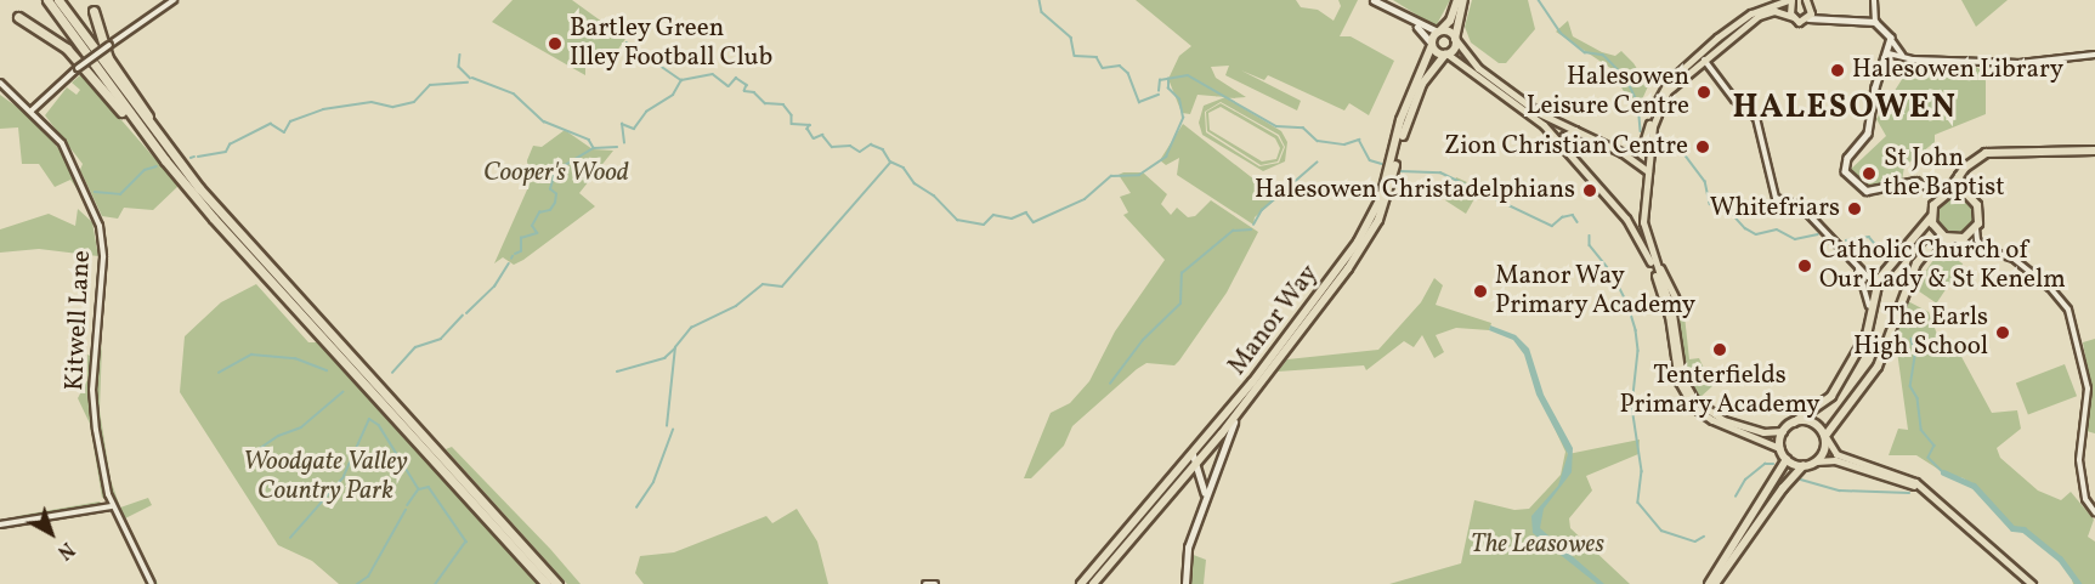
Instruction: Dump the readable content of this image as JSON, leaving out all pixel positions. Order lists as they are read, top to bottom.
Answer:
{
  "streets": {
    "highway": ["Manor Way"],
    "street": ["Kitwell Lane"]
  },
  "districts": ["HALESOWEN"],
  "parks": ["Cooper's Wood", "Woodgate Valley Country Park", "The Leasowes"],
  "places": [
    "Bartley Green Illey Football Club",
    "Halesowen Library",
    "Halesowen Leisure Centre",
    "Zion Christian Centre",
    "St John the Baptist",
    "Halesowen Christadelphians",
    "Whitefriars",
    "Catholic Church of Our Lady & St Kenelm",
    "Manor Way Primary Academy",
    "The Earls High School",
    "Tenterfields Primary Academy"
  ],
  "north": "bottom right"
}
